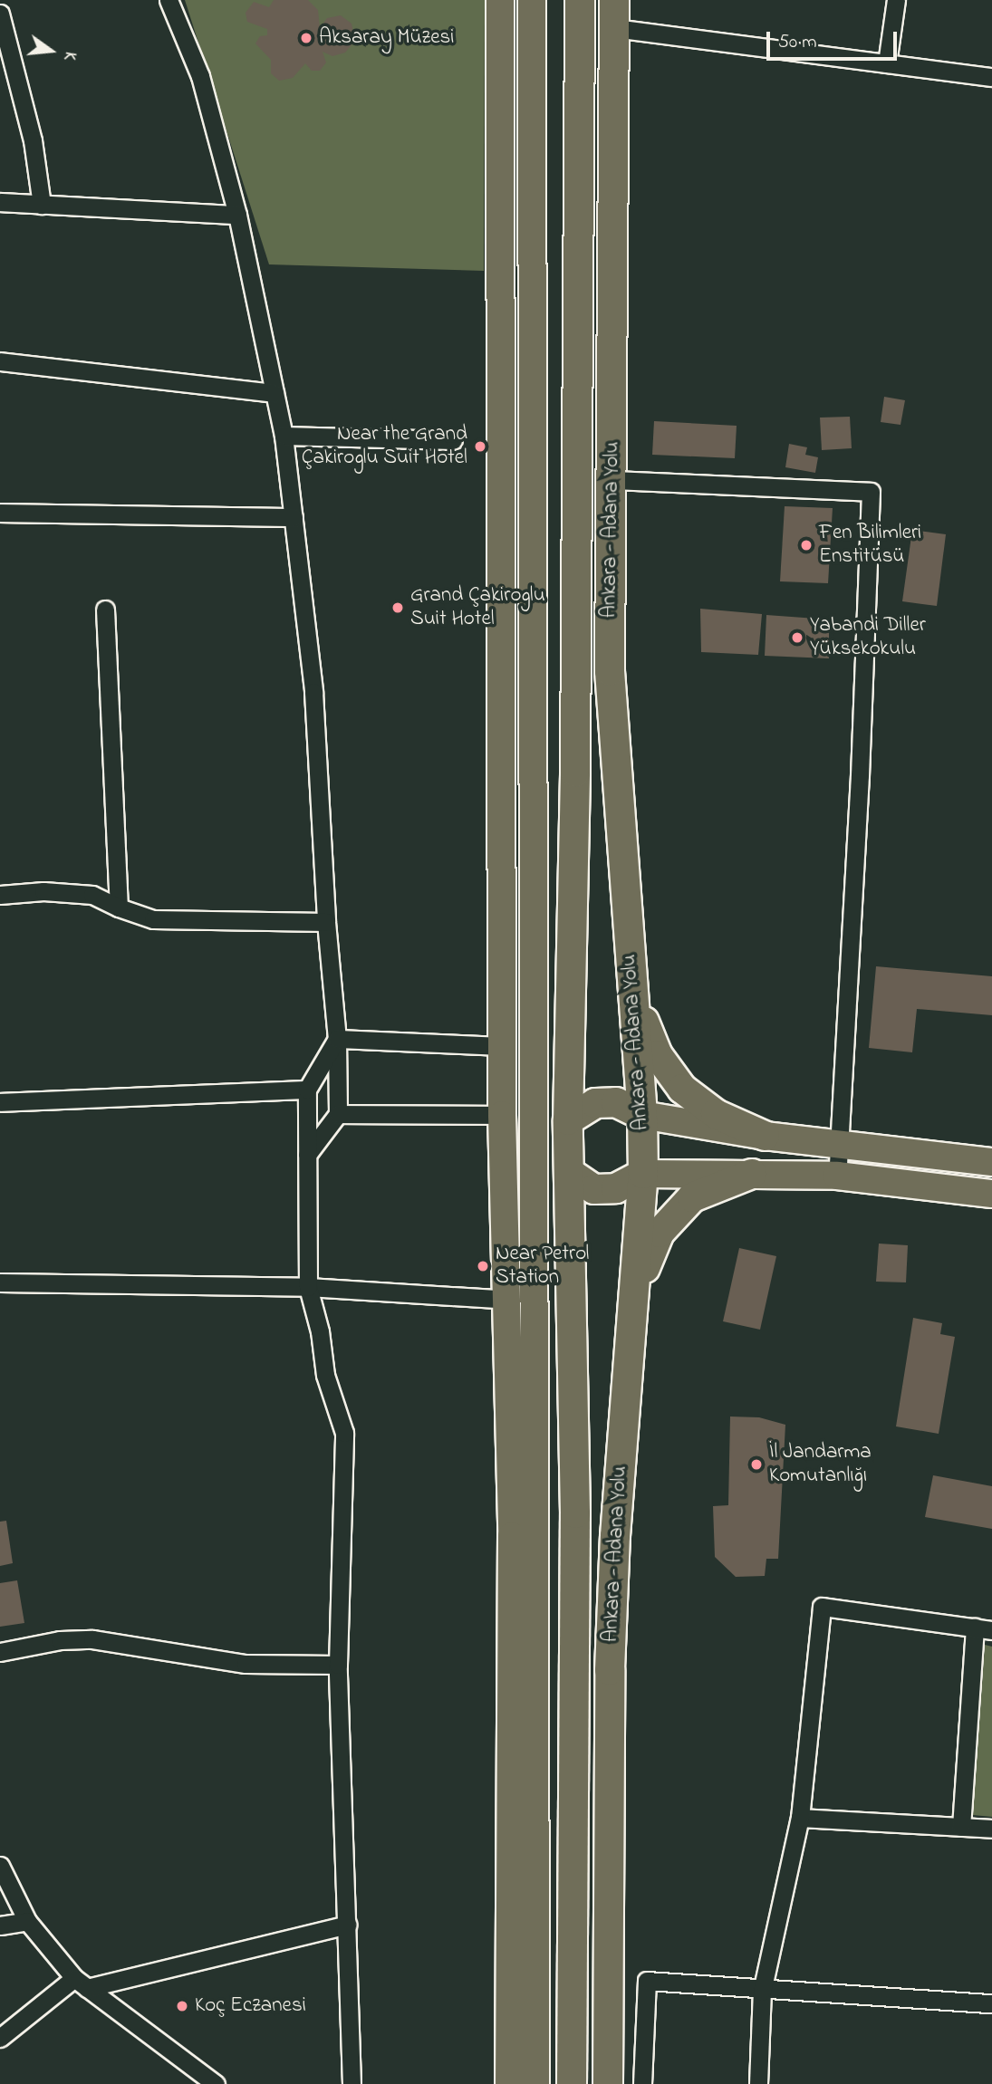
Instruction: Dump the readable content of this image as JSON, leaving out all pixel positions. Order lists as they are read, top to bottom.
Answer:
{
  "streets": {
    "highway": ["Ankara - Adana Yolu"]
  },
  "places": [
    "Aksaray Müzesi",
    "Near the Grand Çakiroglu Suit Hotel",
    "Fen Bilimleri Enstitüsü",
    "Grand Çakiroglu Suit Hotel",
    "Yabandi Diller Yüksekokulu",
    "Near Petrol Station",
    "İl Jandarma Komutanlığı",
    "Koç Eczanesi"
  ],
  "scale_bar": "50 m",
  "north": "right"
}
